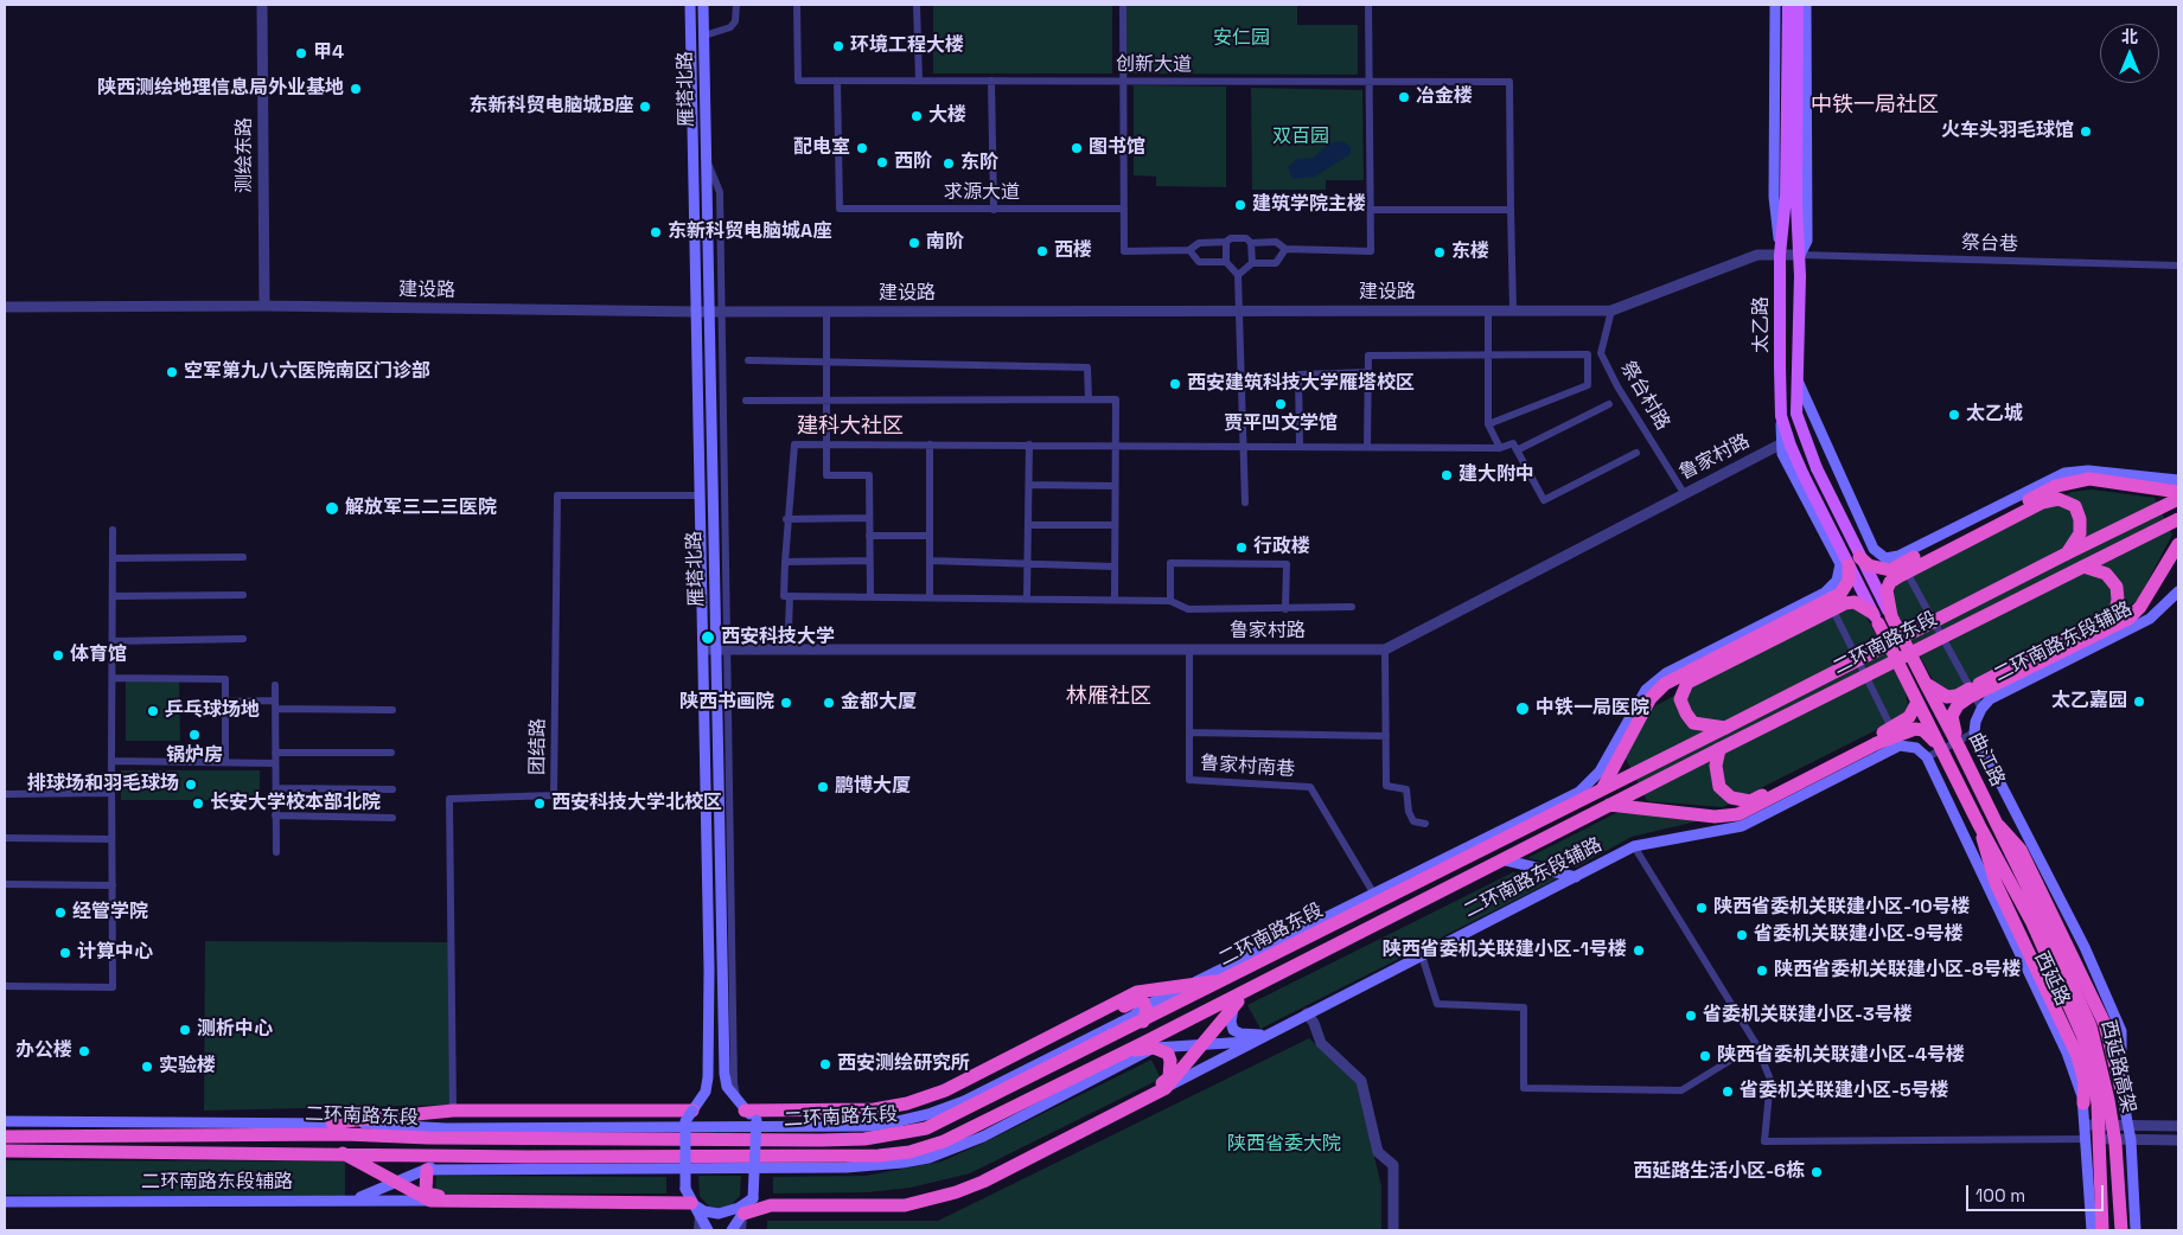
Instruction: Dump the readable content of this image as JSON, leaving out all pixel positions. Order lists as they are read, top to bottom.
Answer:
{
  "streets": {
    "highway": ["二环南路东段", "曲江路", "西延路高架"],
    "main road": [
      "雁塔北路",
      "太乙路",
      "二环南路东段辅路",
      "西延路"
    ],
    "street": [
      "创新大道",
      "测绘东路",
      "求源大道",
      "祭台巷",
      "建设路",
      "祭台村路",
      "鲁家村路",
      "团结路",
      "鲁家村南巷"
    ]
  },
  "crossings": [
    ["创新大道", "求源大道"],
    ["雁塔北路", "建设路"],
    ["雁塔北路", "鲁家村路"],
    ["雁塔北路", "团结路"],
    ["测绘东路", "建设路"],
    ["祭台巷", "建设路"],
    ["祭台巷", "太乙路"],
    ["建设路", "太乙路"],
    ["建设路", "祭台村路"],
    ["太乙路", "曲江路"],
    ["祭台村路", "鲁家村路"],
    ["鲁家村路", "鲁家村南巷"],
    ["曲江路", "西延路高架"]
  ],
  "districts": ["中铁一局社区", "建科大社区", "林雁社区"],
  "parks": ["安仁园", "双百园", "陕西省委大院"],
  "places": [
    "环境工程大楼",
    "甲4",
    "陕西测绘地理信息局外业基地",
    "冶金楼",
    "东新科贸电脑城B座",
    "大楼",
    "火车头羽毛球馆",
    "配电室",
    "图书馆",
    "西阶",
    "东阶",
    "建筑学院主楼",
    "东新科贸电脑城A座",
    "南阶",
    "西楼",
    "东楼",
    "空军第九八六医院南区门诊部",
    "西安建筑科技大学雁塔校区",
    "贾平凹文学馆",
    "太乙城",
    "建大附中",
    "解放军三二三医院",
    "行政楼",
    "西安科技大学",
    "体育馆",
    "太乙嘉园",
    "陕西书画院",
    "金都大厦",
    "中铁一局医院",
    "乒乓球场地",
    "锅炉房",
    "排球场和羽毛球场",
    "鹏博大厦",
    "长安大学校本部北院",
    "西安科技大学北校区",
    "陕西省委机关联建小区-10号楼",
    "经管学院",
    "省委机关联建小区-9号楼",
    "陕西省委机关联建小区-1号楼",
    "计算中心",
    "陕西省委机关联建小区-8号楼",
    "省委机关联建小区-3号楼",
    "测析中心",
    "办公楼",
    "陕西省委机关联建小区-4号楼",
    "西安测绘研究所",
    "实验楼",
    "省委机关联建小区-5号楼",
    "西延路生活小区-6栋"
  ],
  "scale_bar": "100 m",
  "north": "top"
}
